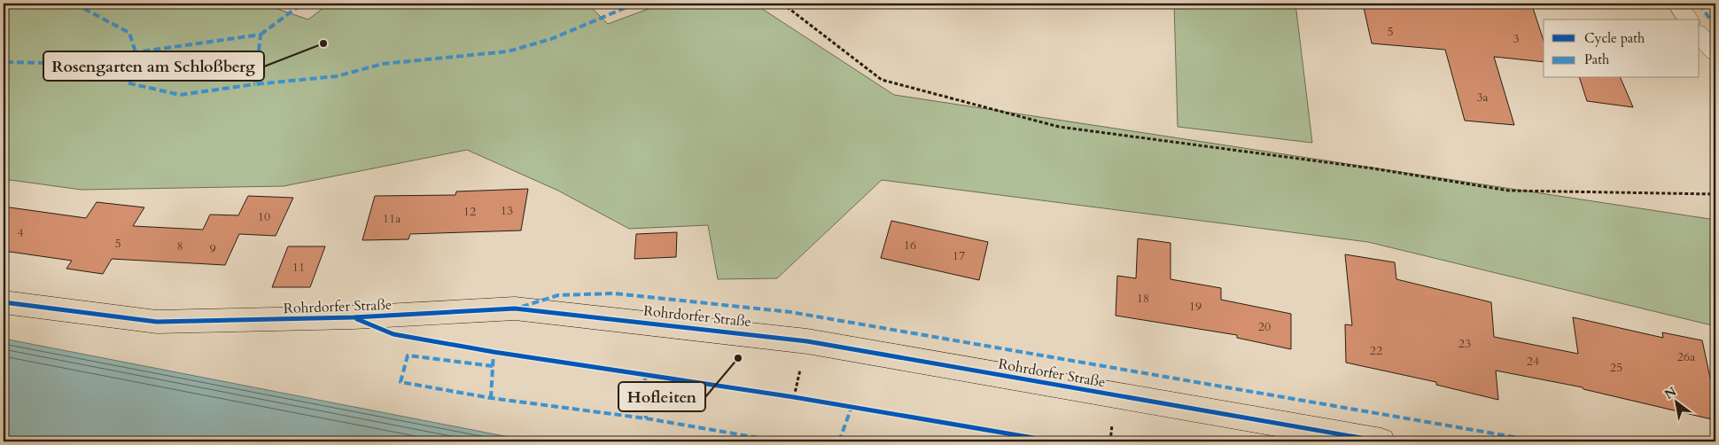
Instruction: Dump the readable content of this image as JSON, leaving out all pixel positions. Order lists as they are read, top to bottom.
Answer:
{
  "streets": {
    "main road": ["Rohrdorfer Straße"]
  },
  "places": ["Rosengarten am Schloßberg", "Hofleiten"],
  "house_numbers": [
    "5",
    "3",
    "3a",
    "13",
    "12",
    "10",
    "11a",
    "4",
    "5",
    "16",
    "8",
    "9",
    "17",
    "11",
    "18",
    "19",
    "20",
    "23",
    "22",
    "26a",
    "24",
    "25"
  ],
  "legend": ["Cycle path", "Path"],
  "north": "top left"
}
